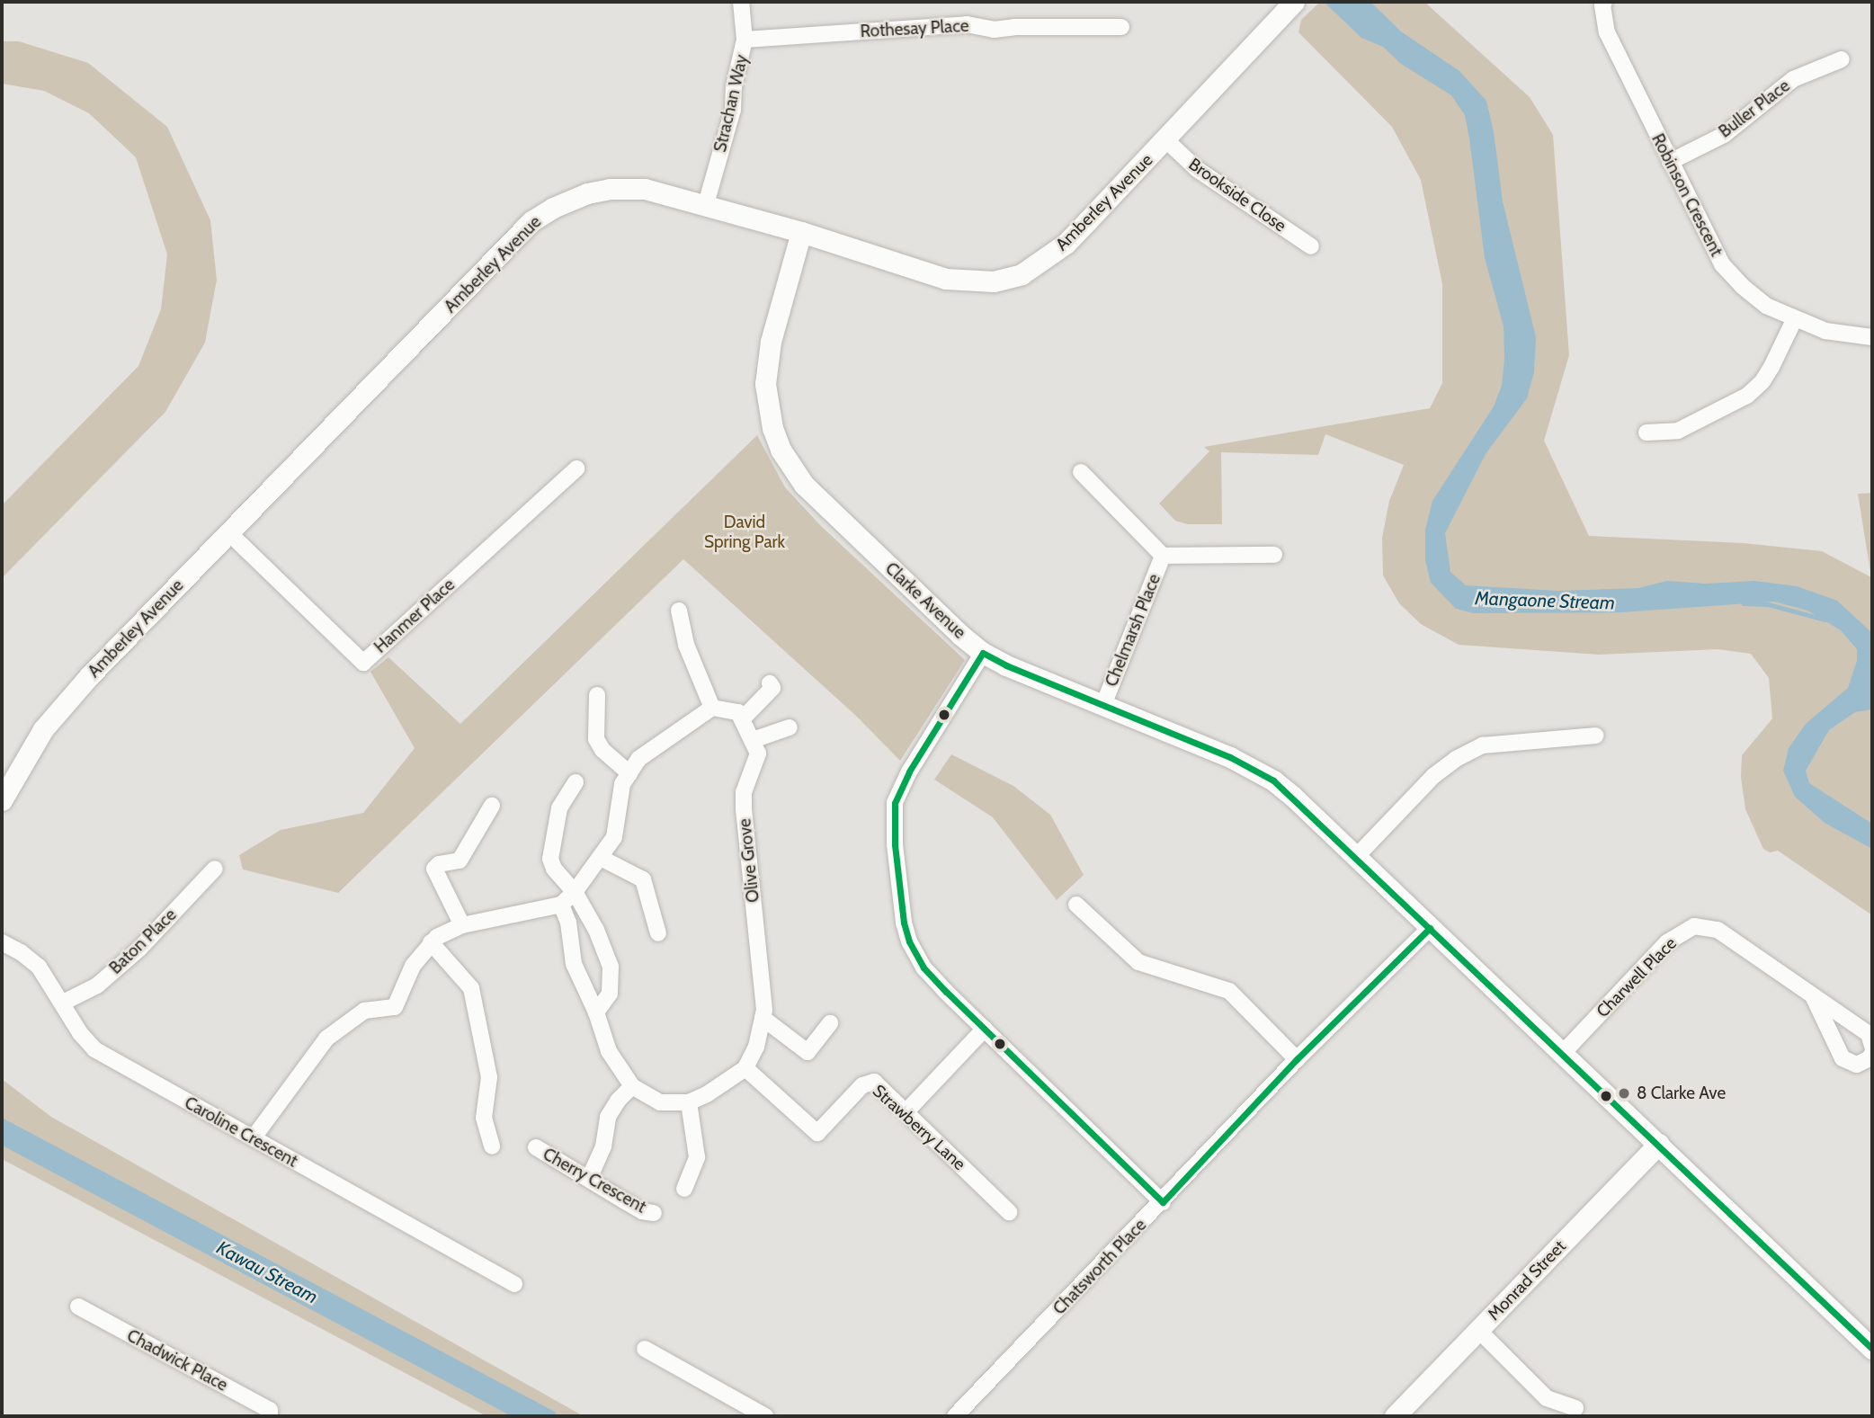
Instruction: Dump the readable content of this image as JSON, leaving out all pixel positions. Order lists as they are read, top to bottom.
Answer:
{
  "streets": {
    "street": [
      "Rothesay Place",
      "Strachan Way",
      "Buller Place",
      "Brookside Close",
      "Robinson Crescent",
      "Amberley Avenue",
      "Clarke Avenue",
      "Hanmer Place",
      "Chelmarsh Place",
      "Olive Grove",
      "Baton Place",
      "Charwell Place",
      "Strawberry Lane",
      "Caroline Crescent",
      "Cherry Crescent",
      "Chatsworth Place",
      "Monrad Street",
      "Chadwick Place"
    ]
  },
  "crossings": [
    ["Rothesay Place", "Strachan Way"],
    ["Strachan Way", "Amberley Avenue"],
    ["Buller Place", "Robinson Crescent"],
    ["Brookside Close", "Amberley Avenue"],
    ["Amberley Avenue", "Clarke Avenue"],
    ["Amberley Avenue", "Hanmer Place"],
    ["Clarke Avenue", "Chelmarsh Place"],
    ["Clarke Avenue", "Charwell Place"],
    ["Clarke Avenue", "Chatsworth Place"],
    ["Clarke Avenue", "Monrad Street"],
    ["Olive Grove", "Strawberry Lane"],
    ["Baton Place", "Caroline Crescent"]
  ],
  "water": ["Mangaone Stream", "Kawau Stream"],
  "parks": ["David Spring Park"],
  "places": ["8 Clarke Ave"]
}
